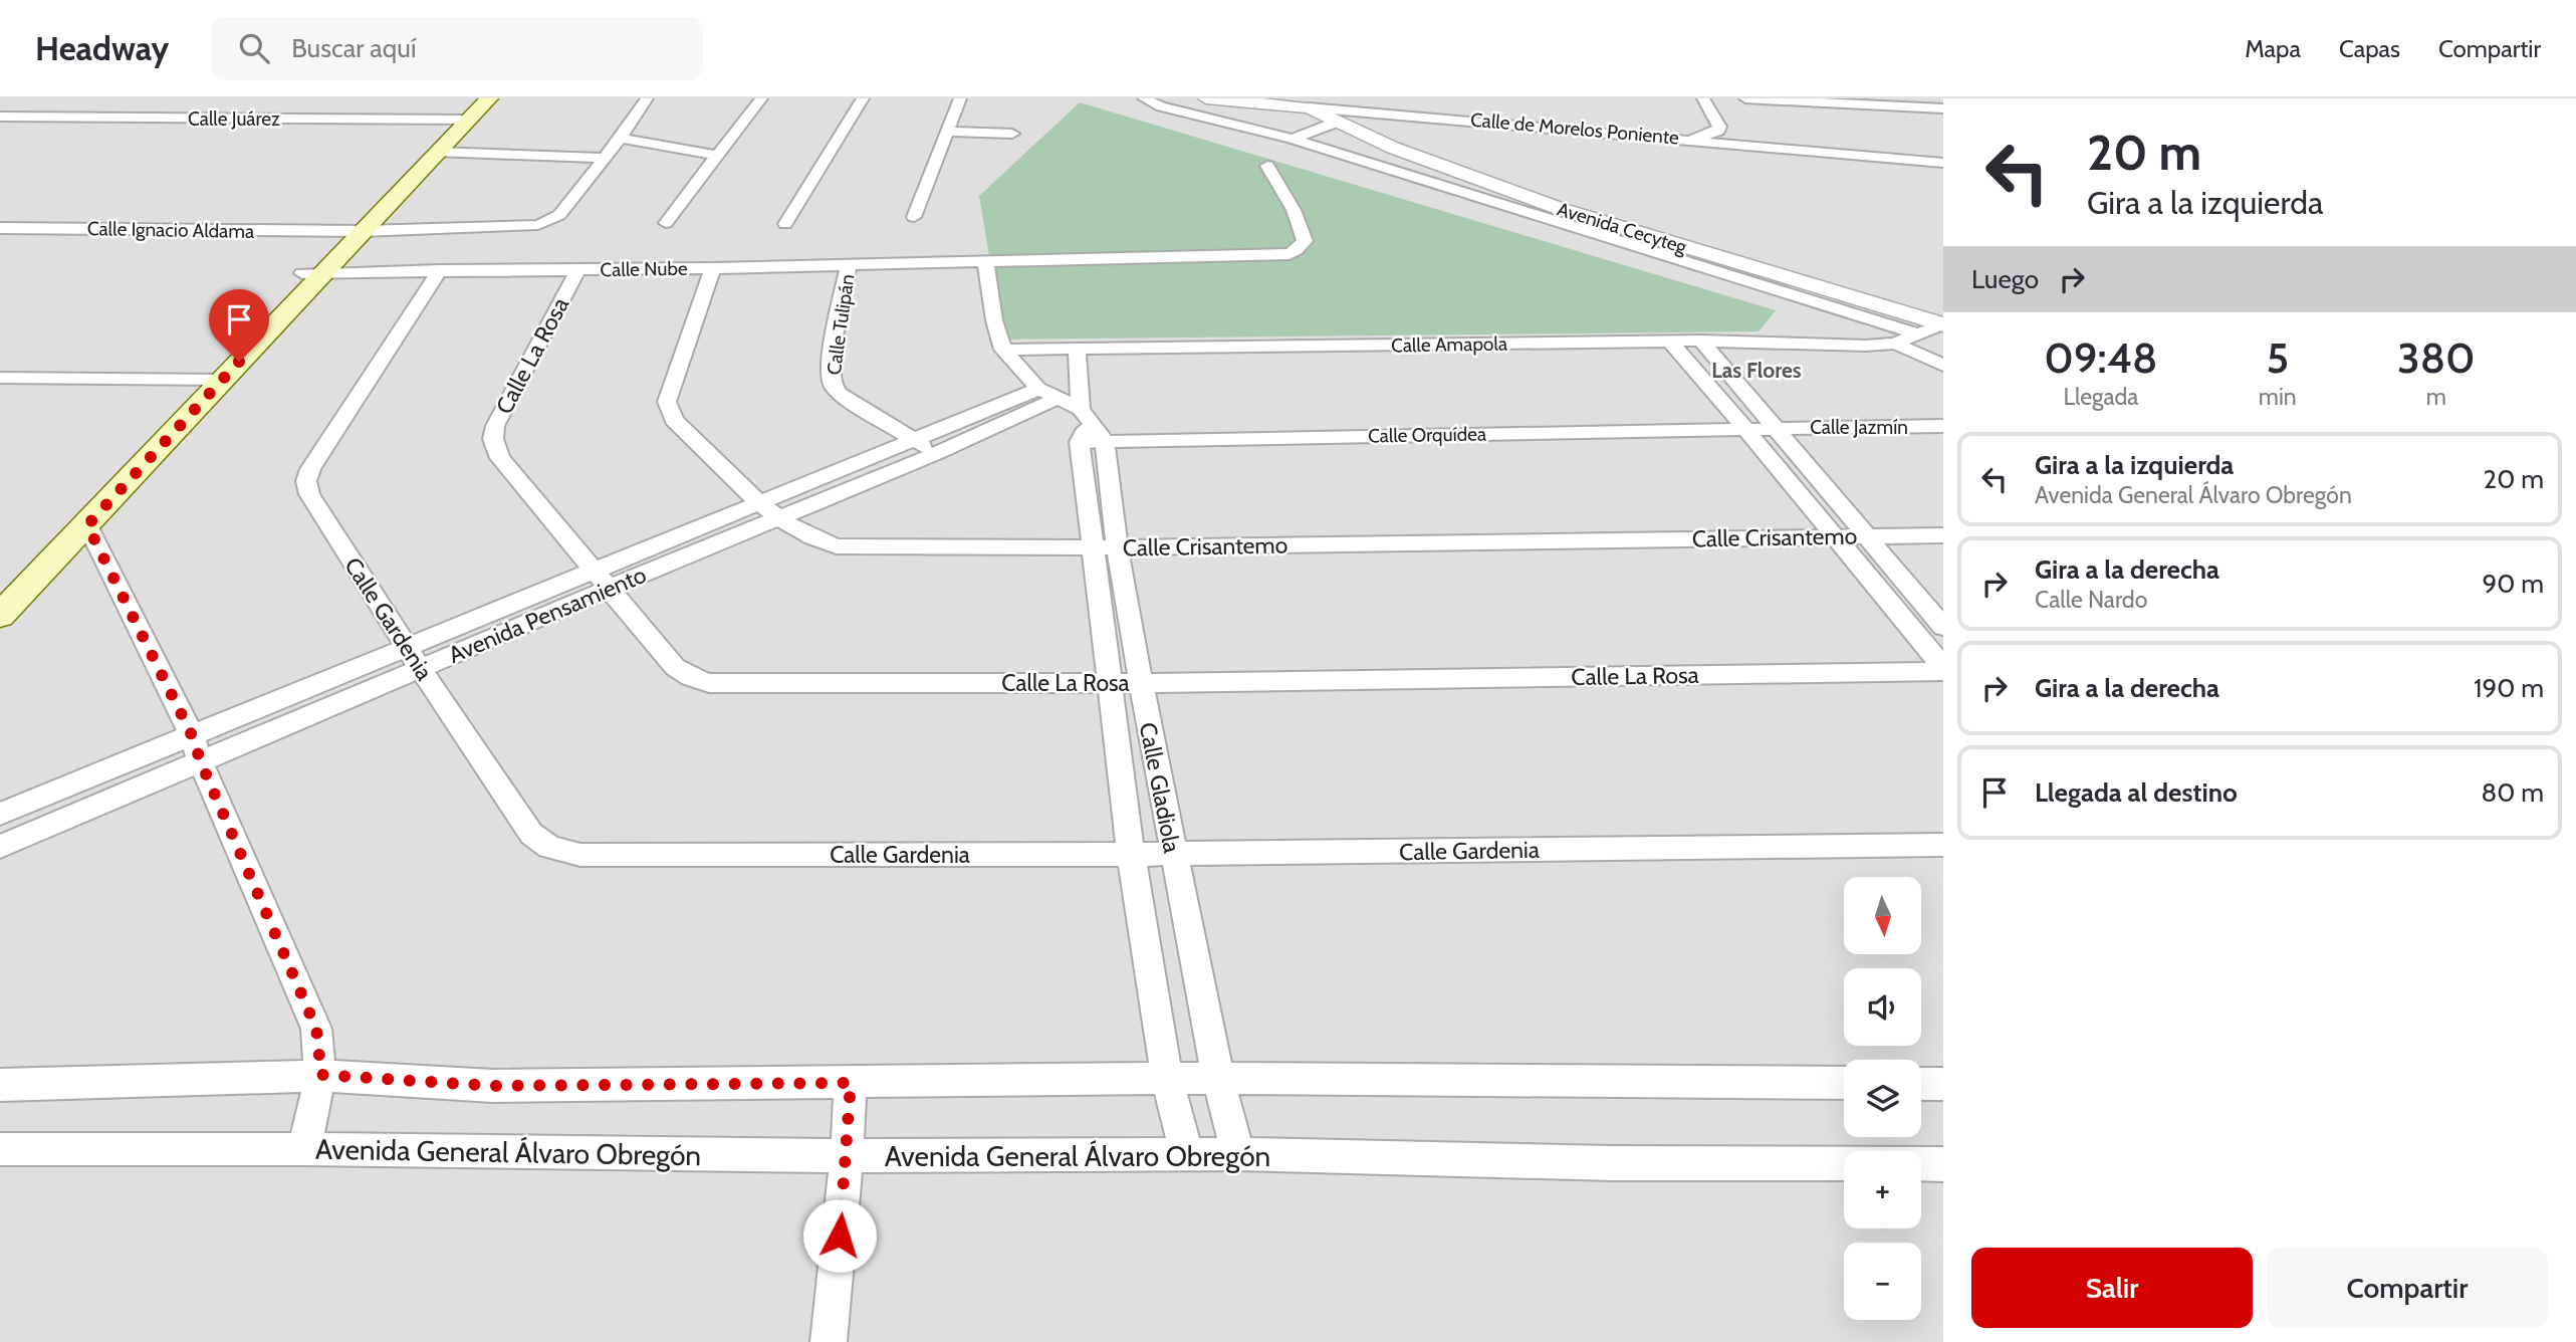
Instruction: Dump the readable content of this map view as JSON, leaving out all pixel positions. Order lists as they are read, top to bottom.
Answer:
{
  "streets": {
    "street": [
      "Calle Juárez",
      "Calle de Morelos Poniente",
      "Avenida Cecyteg",
      "Calle Ignacio Aldama",
      "Calle Nube",
      "Calle Tulipán",
      "Calle Amapola",
      "Calle La Rosa",
      "Calle Jazmín",
      "Calle Orquídea",
      "Calle Crisantemo",
      "Avenida Pensamiento",
      "Calle Gardenia",
      "Calle Gladiola",
      "Avenida General Álvaro Obregón"
    ]
  },
  "crossings": [
    ["Calle de Morelos Poniente", "Avenida Cecyteg"],
    ["Avenida Cecyteg", "Calle Amapola"],
    ["Calle Nube", "Calle Tulipán"],
    ["Calle Nube", "Calle La Rosa"],
    ["Calle Nube", "Calle Crisantemo"],
    ["Calle Nube", "Calle Gardenia"],
    ["Calle Tulipán", "Avenida Pensamiento"],
    ["Calle Amapola", "Calle Gladiola"],
    ["Calle La Rosa", "Avenida Pensamiento"],
    ["Calle La Rosa", "Calle Gladiola"],
    ["Calle Jazmín", "Calle Orquídea"],
    ["Calle Orquídea", "Calle Gladiola"],
    ["Calle Crisantemo", "Avenida Pensamiento"],
    ["Calle Crisantemo", "Calle Gladiola"],
    ["Avenida Pensamiento", "Calle Gardenia"],
    ["Calle Gardenia", "Calle Gladiola"],
    ["Calle Gladiola", "Avenida General Álvaro Obregón"]
  ],
  "districts": ["Las Flores"],
  "north": "bottom",
  "page": {
    "header": "Headway",
    "search": "Buscar aquí",
    "nav": ["Mapa", "Capas", "Compartir"],
    "turn": ["20 m", "Gira a la izquierda"],
    "then": "Luego",
    "eta": [
      "09:48",
      "Llegada",
      "5",
      "min",
      "380",
      "m"
    ],
    "list": [
      {
        "name": "Gira a la izquierda",
        "note": "Avenida General Álvaro Obregón",
        "value": "20 m"
      },
      {
        "name": "Gira a la derecha",
        "note": "Calle Nardo",
        "value": "90 m"
      },
      {
        "name": "Gira a la derecha",
        "value": "190 m"
      },
      {
        "name": "Llegada al destino",
        "value": "80 m"
      }
    ],
    "map_buttons": ["+", "−"],
    "buttons": ["Salir", "Compartir"]
  }
}
